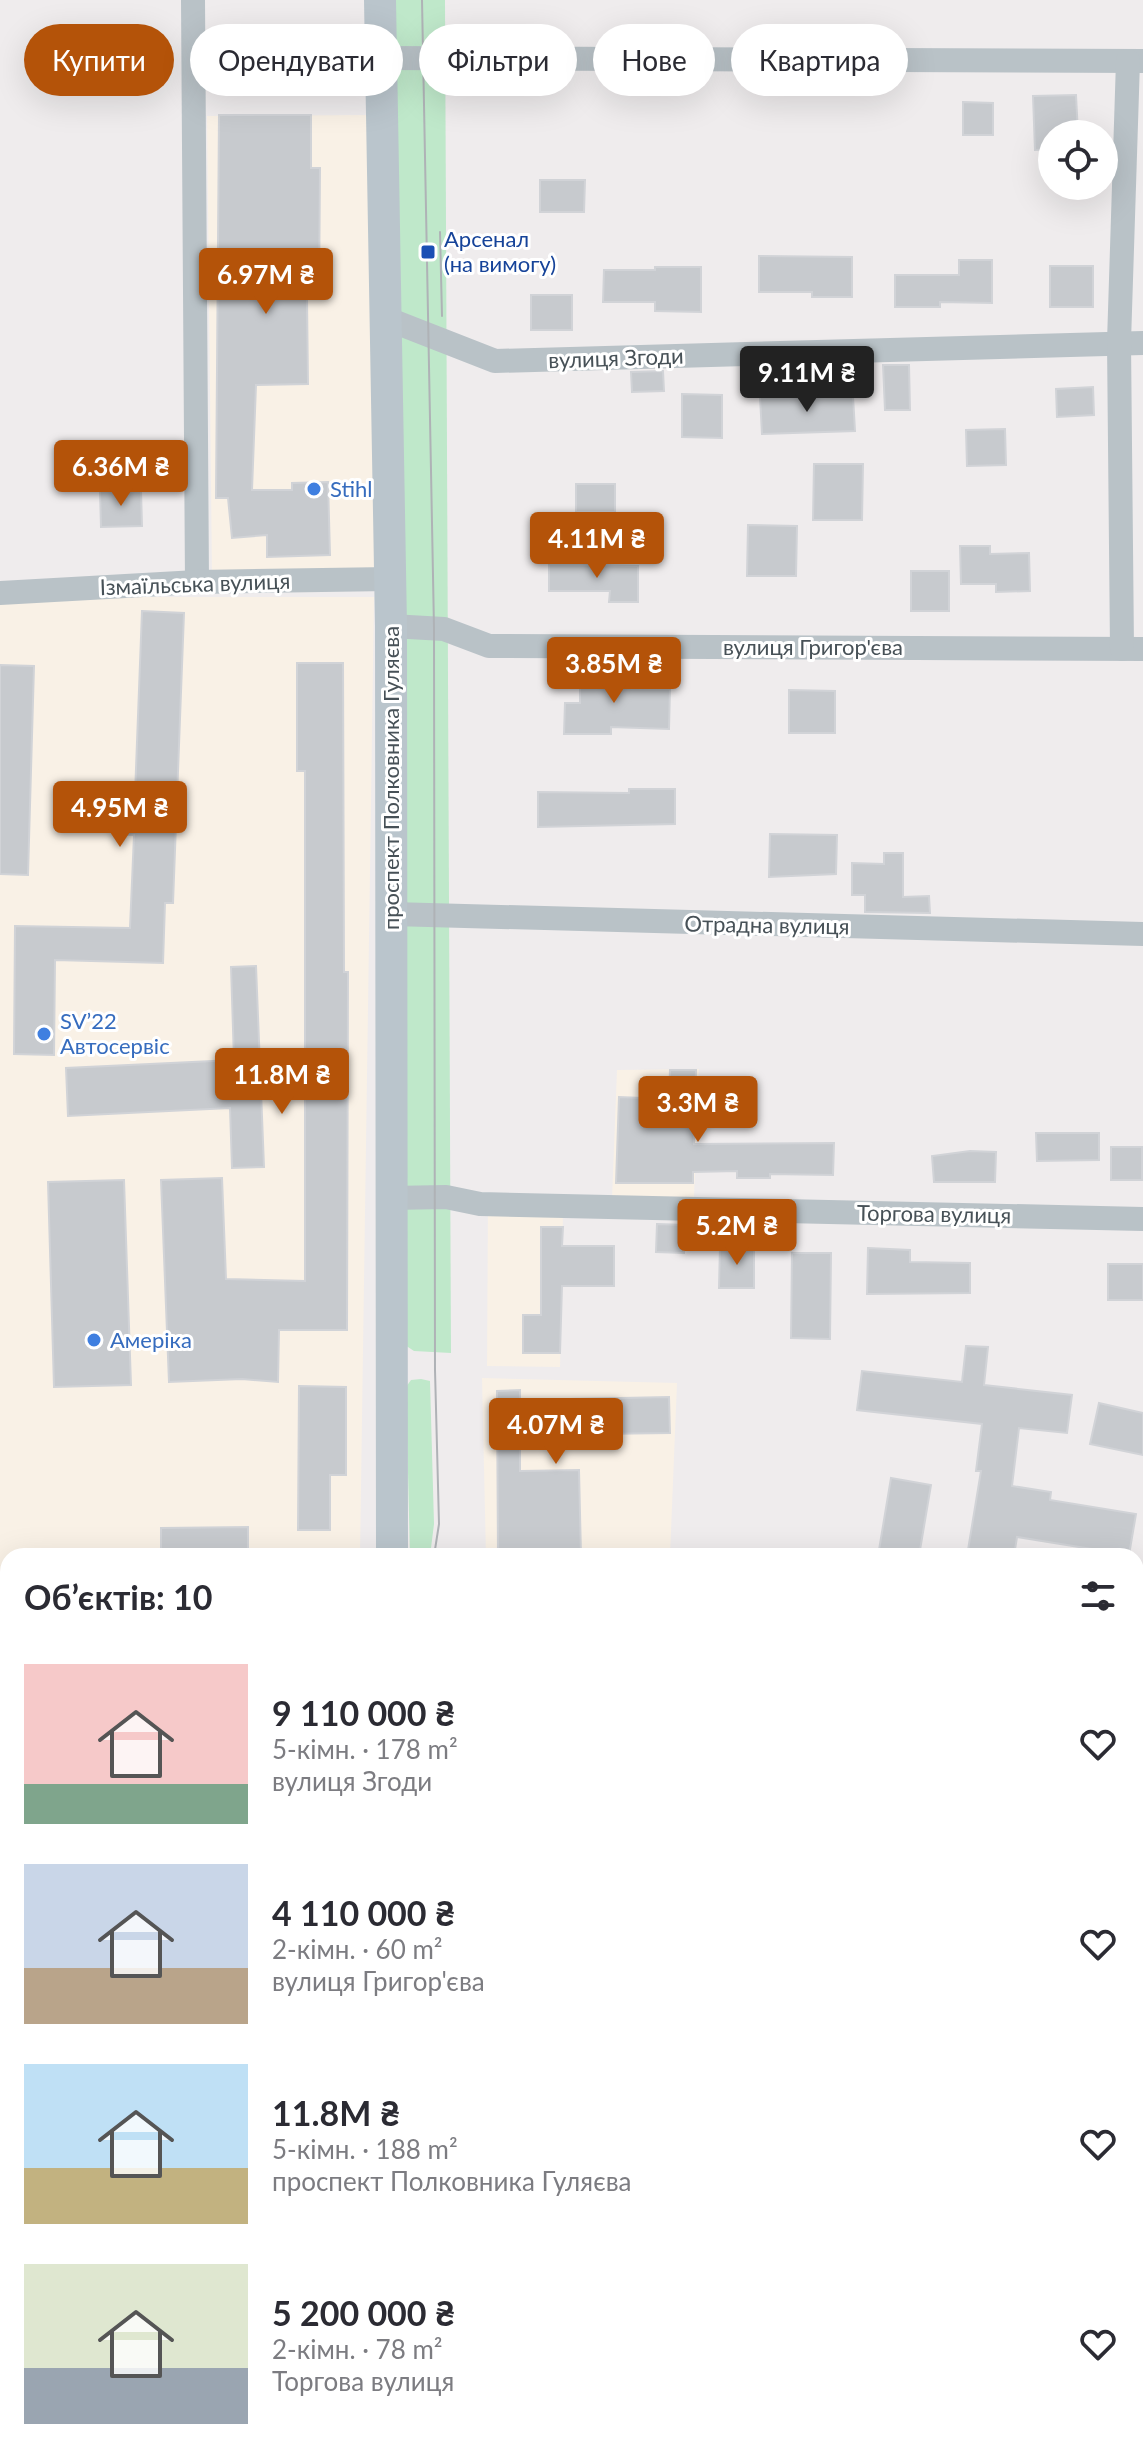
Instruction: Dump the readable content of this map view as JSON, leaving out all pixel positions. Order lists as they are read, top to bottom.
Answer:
{
  "streets": {
    "main road": ["проспект Полковника Гуляєва"],
    "street": [
      "вулиця Згоди",
      "Ізмаїльська вулиця",
      "вулиця Григор'єва",
      "Отрадна вулиця",
      "Торгова вулиця"
    ]
  },
  "crossings": [
    ["вулиця Згоди", "проспект Полковника Гуляєва"],
    ["Ізмаїльська вулиця", "проспект Полковника Гуляєва"],
    ["вулиця Григор'єва", "проспект Полковника Гуляєва"],
    ["проспект Полковника Гуляєва", "Отрадна вулиця"],
    ["проспект Полковника Гуляєва", "Торгова вулиця"]
  ],
  "places": {
    "transit": ["Арсенал (на вимогу)"],
    "other": ["Stihl", "SV’22 Автосервіс", "Амеріка"]
  },
  "page": {
    "chip": [
      "Купити",
      "Орендувати",
      "Фільтри",
      "Нове",
      "Квартира"
    ],
    "price": [
      "6.97M ₴",
      "9.11M ₴",
      "6.36M ₴",
      "4.11M ₴",
      "3.85M ₴",
      "4.95M ₴",
      "11.8M ₴",
      "3.3M ₴",
      "5.2M ₴",
      "4.07M ₴"
    ],
    "heading": "Об’єктів: 10",
    "list": [
      {
        "name": "9 110 000 ₴",
        "note": "5-кімн. · 178 m² · вулиця Згоди"
      },
      {
        "name": "4 110 000 ₴",
        "note": "2-кімн. · 60 m² · вулиця Григор'єва"
      },
      {
        "name": "11.8M ₴",
        "note": "5-кімн. · 188 m² · проспект Полковника Гуляєва"
      },
      {
        "name": "5 200 000 ₴",
        "note": "2-кімн. · 78 m² · Торгова вулиця"
      }
    ]
  }
}
